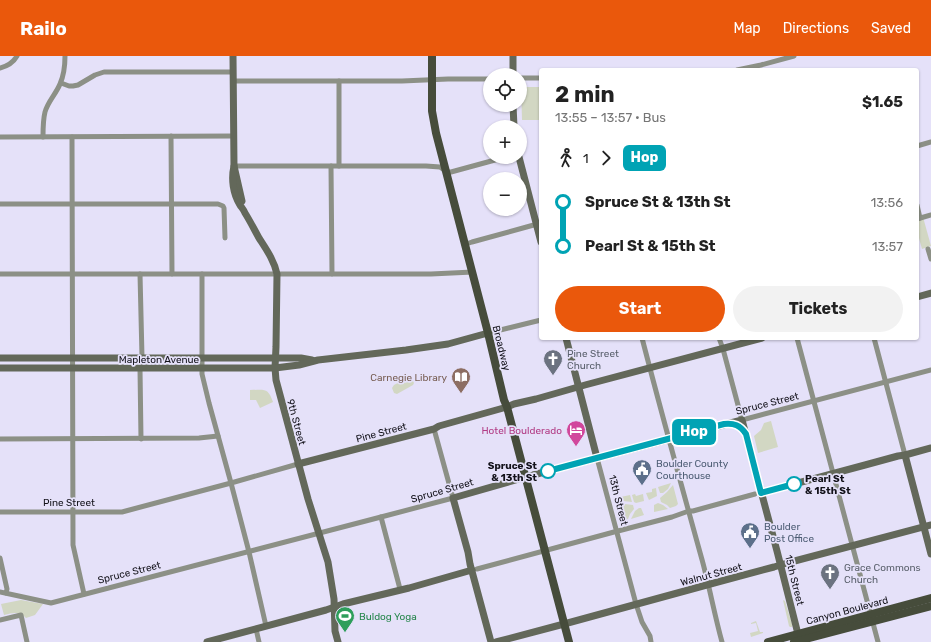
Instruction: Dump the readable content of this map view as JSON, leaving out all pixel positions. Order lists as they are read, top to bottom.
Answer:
{
  "streets": {
    "main road": ["Broadway", "Canyon Boulevard"],
    "street": [
      "Mapleton Avenue",
      "Spruce Street",
      "9th Street",
      "Pine Street",
      "13th Street",
      "Walnut Street",
      "15th Street"
    ]
  },
  "crossings": [
    ["Broadway", "Mapleton Avenue"],
    ["Broadway", "Spruce Street"],
    ["Broadway", "Pine Street"],
    ["Broadway", "Walnut Street"],
    ["Mapleton Avenue", "9th Street"],
    ["Spruce Street", "9th Street"],
    ["Spruce Street", "13th Street"],
    ["Spruce Street", "15th Street"],
    ["9th Street", "Pine Street"],
    ["Pine Street", "13th Street"],
    ["Pine Street", "15th Street"],
    ["13th Street", "Walnut Street"],
    ["Walnut Street", "15th Street"],
    ["15th Street", "Canyon Boulevard"]
  ],
  "places": {
    "church": ["Pine Street Church", "Grace Commons Church"],
    "library": ["Carnegie Library"],
    "hotel": ["Hotel Boulderado"],
    "other": ["Spruce St & 13th St", "Pearl St & 15th St"],
    "public building": ["Boulder County Courthouse", "Boulder Post Office"],
    "sports": ["Buldog Yoga"]
  },
  "lines": ["bus line Hop"],
  "page": {
    "header": "Railo",
    "nav": ["Map", "Directions", "Saved"],
    "on_map": "Hop",
    "map_buttons": ["+", "−"],
    "heading": ["2 min", "13:55 – 13:57 · Bus", "$1.65"],
    "legs": ["1", "Hop"],
    "list": [
      {
        "name": "Spruce St & 13th St",
        "value": "13:56"
      },
      {
        "name": "Pearl St & 15th St",
        "value": "13:57"
      }
    ],
    "buttons": ["Start", "Tickets"]
  }
}
